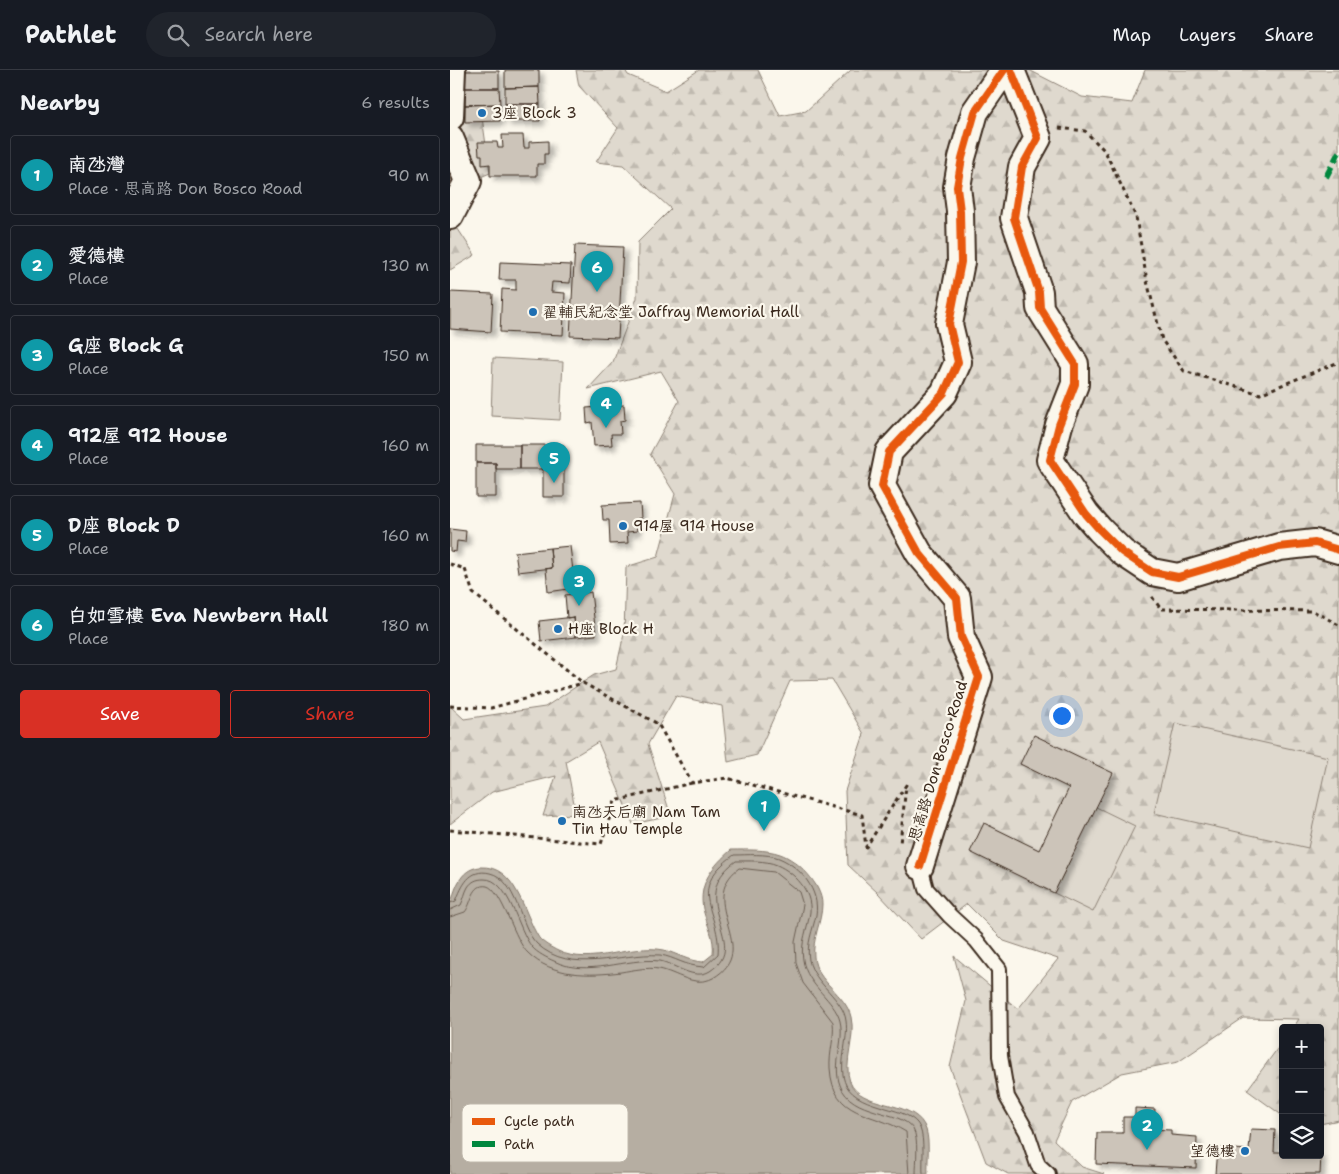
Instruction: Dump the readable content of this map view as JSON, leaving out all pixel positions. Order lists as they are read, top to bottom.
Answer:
{
  "streets": {
    "street": ["思高路 Don Bosco Road"]
  },
  "places": [
    "3座 Block 3",
    "翟輔民紀念堂 Jaffray Memorial Hall",
    "914屋 914 House",
    "H座 Block H",
    "南氹天后廟 Nam Tam Tin Hau Temple",
    "望德樓"
  ],
  "legend": ["Cycle path", "Path"],
  "page": {
    "header": "Pathlet",
    "search": "Search here",
    "nav": ["Map", "Layers", "Share"],
    "heading": ["Nearby", "6 results"],
    "list": [
      {
        "mark": "1",
        "name": "南氹灣",
        "note": "Place · 思高路 Don Bosco Road",
        "value": "90 m"
      },
      {
        "mark": "2",
        "name": "愛德樓",
        "note": "Place",
        "value": "130 m"
      },
      {
        "mark": "3",
        "name": "G座 Block G",
        "note": "Place",
        "value": "150 m"
      },
      {
        "mark": "4",
        "name": "912屋 912 House",
        "note": "Place",
        "value": "160 m"
      },
      {
        "mark": "5",
        "name": "D座 Block D",
        "note": "Place",
        "value": "160 m"
      },
      {
        "mark": "6",
        "name": "白如雪樓 Eva Newbern Hall",
        "note": "Place",
        "value": "180 m"
      }
    ],
    "pins": [
      "6",
      "4",
      "5",
      "3",
      "1",
      "2"
    ],
    "buttons": ["Save", "Share"],
    "map_buttons": ["+", "−"]
  }
}
